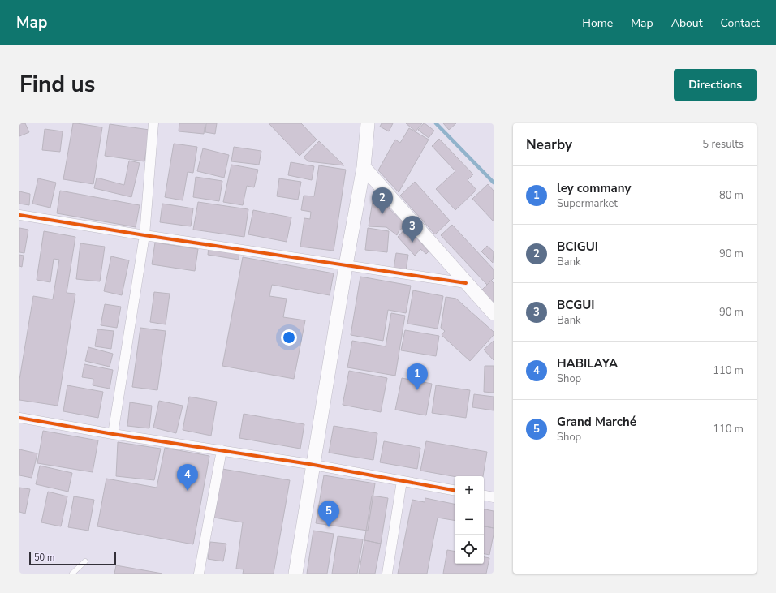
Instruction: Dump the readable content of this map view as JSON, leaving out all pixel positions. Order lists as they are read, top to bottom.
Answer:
{
  "scale_bar": "50 m",
  "page": {
    "header": "Map",
    "nav": [
      "Home",
      "Map",
      "About",
      "Contact"
    ],
    "title": "Find us",
    "buttons": "Directions",
    "heading": ["Nearby", "5 results"],
    "list": [
      {
        "mark": "1",
        "name": "ley commany",
        "note": "Supermarket",
        "value": "80 m"
      },
      {
        "mark": "2",
        "name": "BCIGUI",
        "note": "Bank",
        "value": "90 m"
      },
      {
        "mark": "3",
        "name": "BCGUI",
        "note": "Bank",
        "value": "90 m"
      },
      {
        "mark": "4",
        "name": "HABILAYA",
        "note": "Shop",
        "value": "110 m"
      },
      {
        "mark": "5",
        "name": "Grand Marché",
        "note": "Shop",
        "value": "110 m"
      }
    ],
    "pins": [
      "2",
      "3",
      "1",
      "4",
      "5"
    ],
    "map_buttons": ["+", "−"],
    "scale": "50 m"
  }
}
